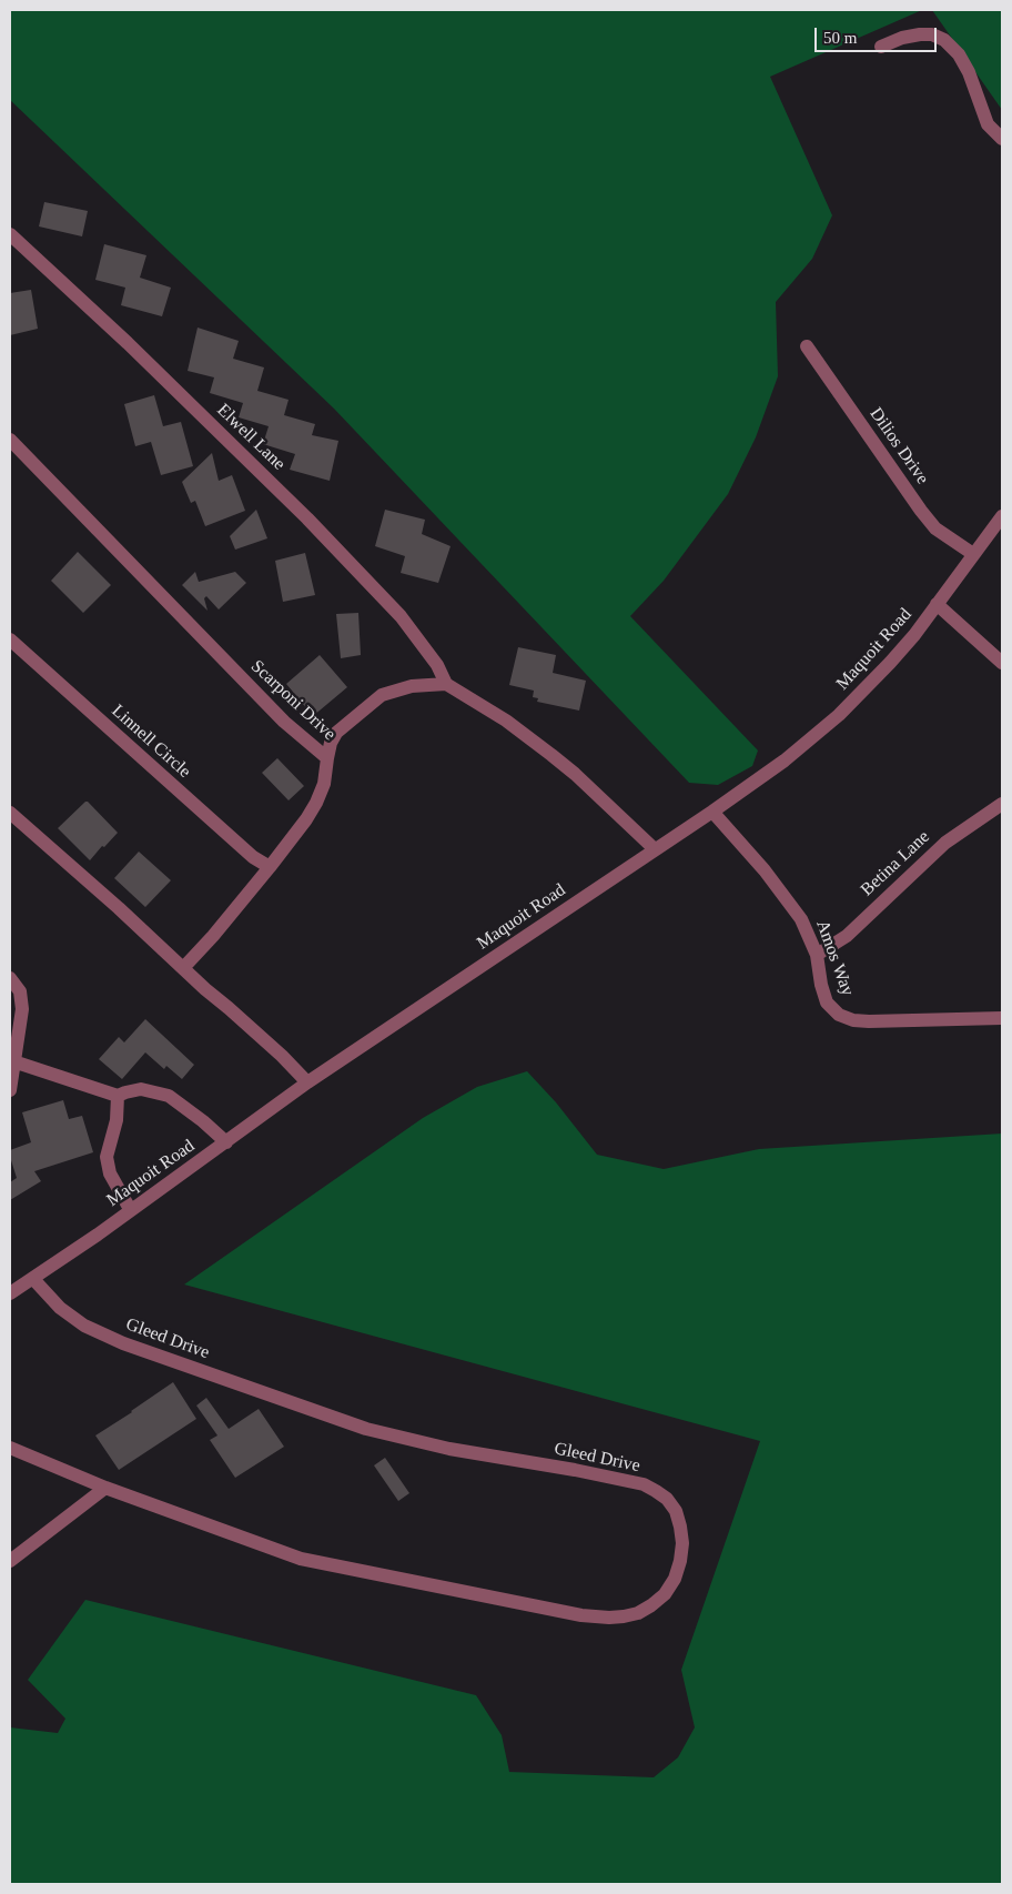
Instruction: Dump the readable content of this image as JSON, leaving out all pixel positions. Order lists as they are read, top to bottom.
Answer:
{
  "streets": {
    "street": [
      "Elwell Lane",
      "Dilios Drive",
      "Maquoit Road",
      "Scarponi Drive",
      "Linnell Circle",
      "Betina Lane",
      "Amos Way",
      "Gleed Drive"
    ]
  },
  "crossings": [
    ["Elwell Lane", "Scarponi Drive"],
    ["Dilios Drive", "Maquoit Road"],
    ["Maquoit Road", "Amos Way"],
    ["Maquoit Road", "Gleed Drive"],
    ["Betina Lane", "Amos Way"]
  ],
  "scale_bar": "50 m"
}
